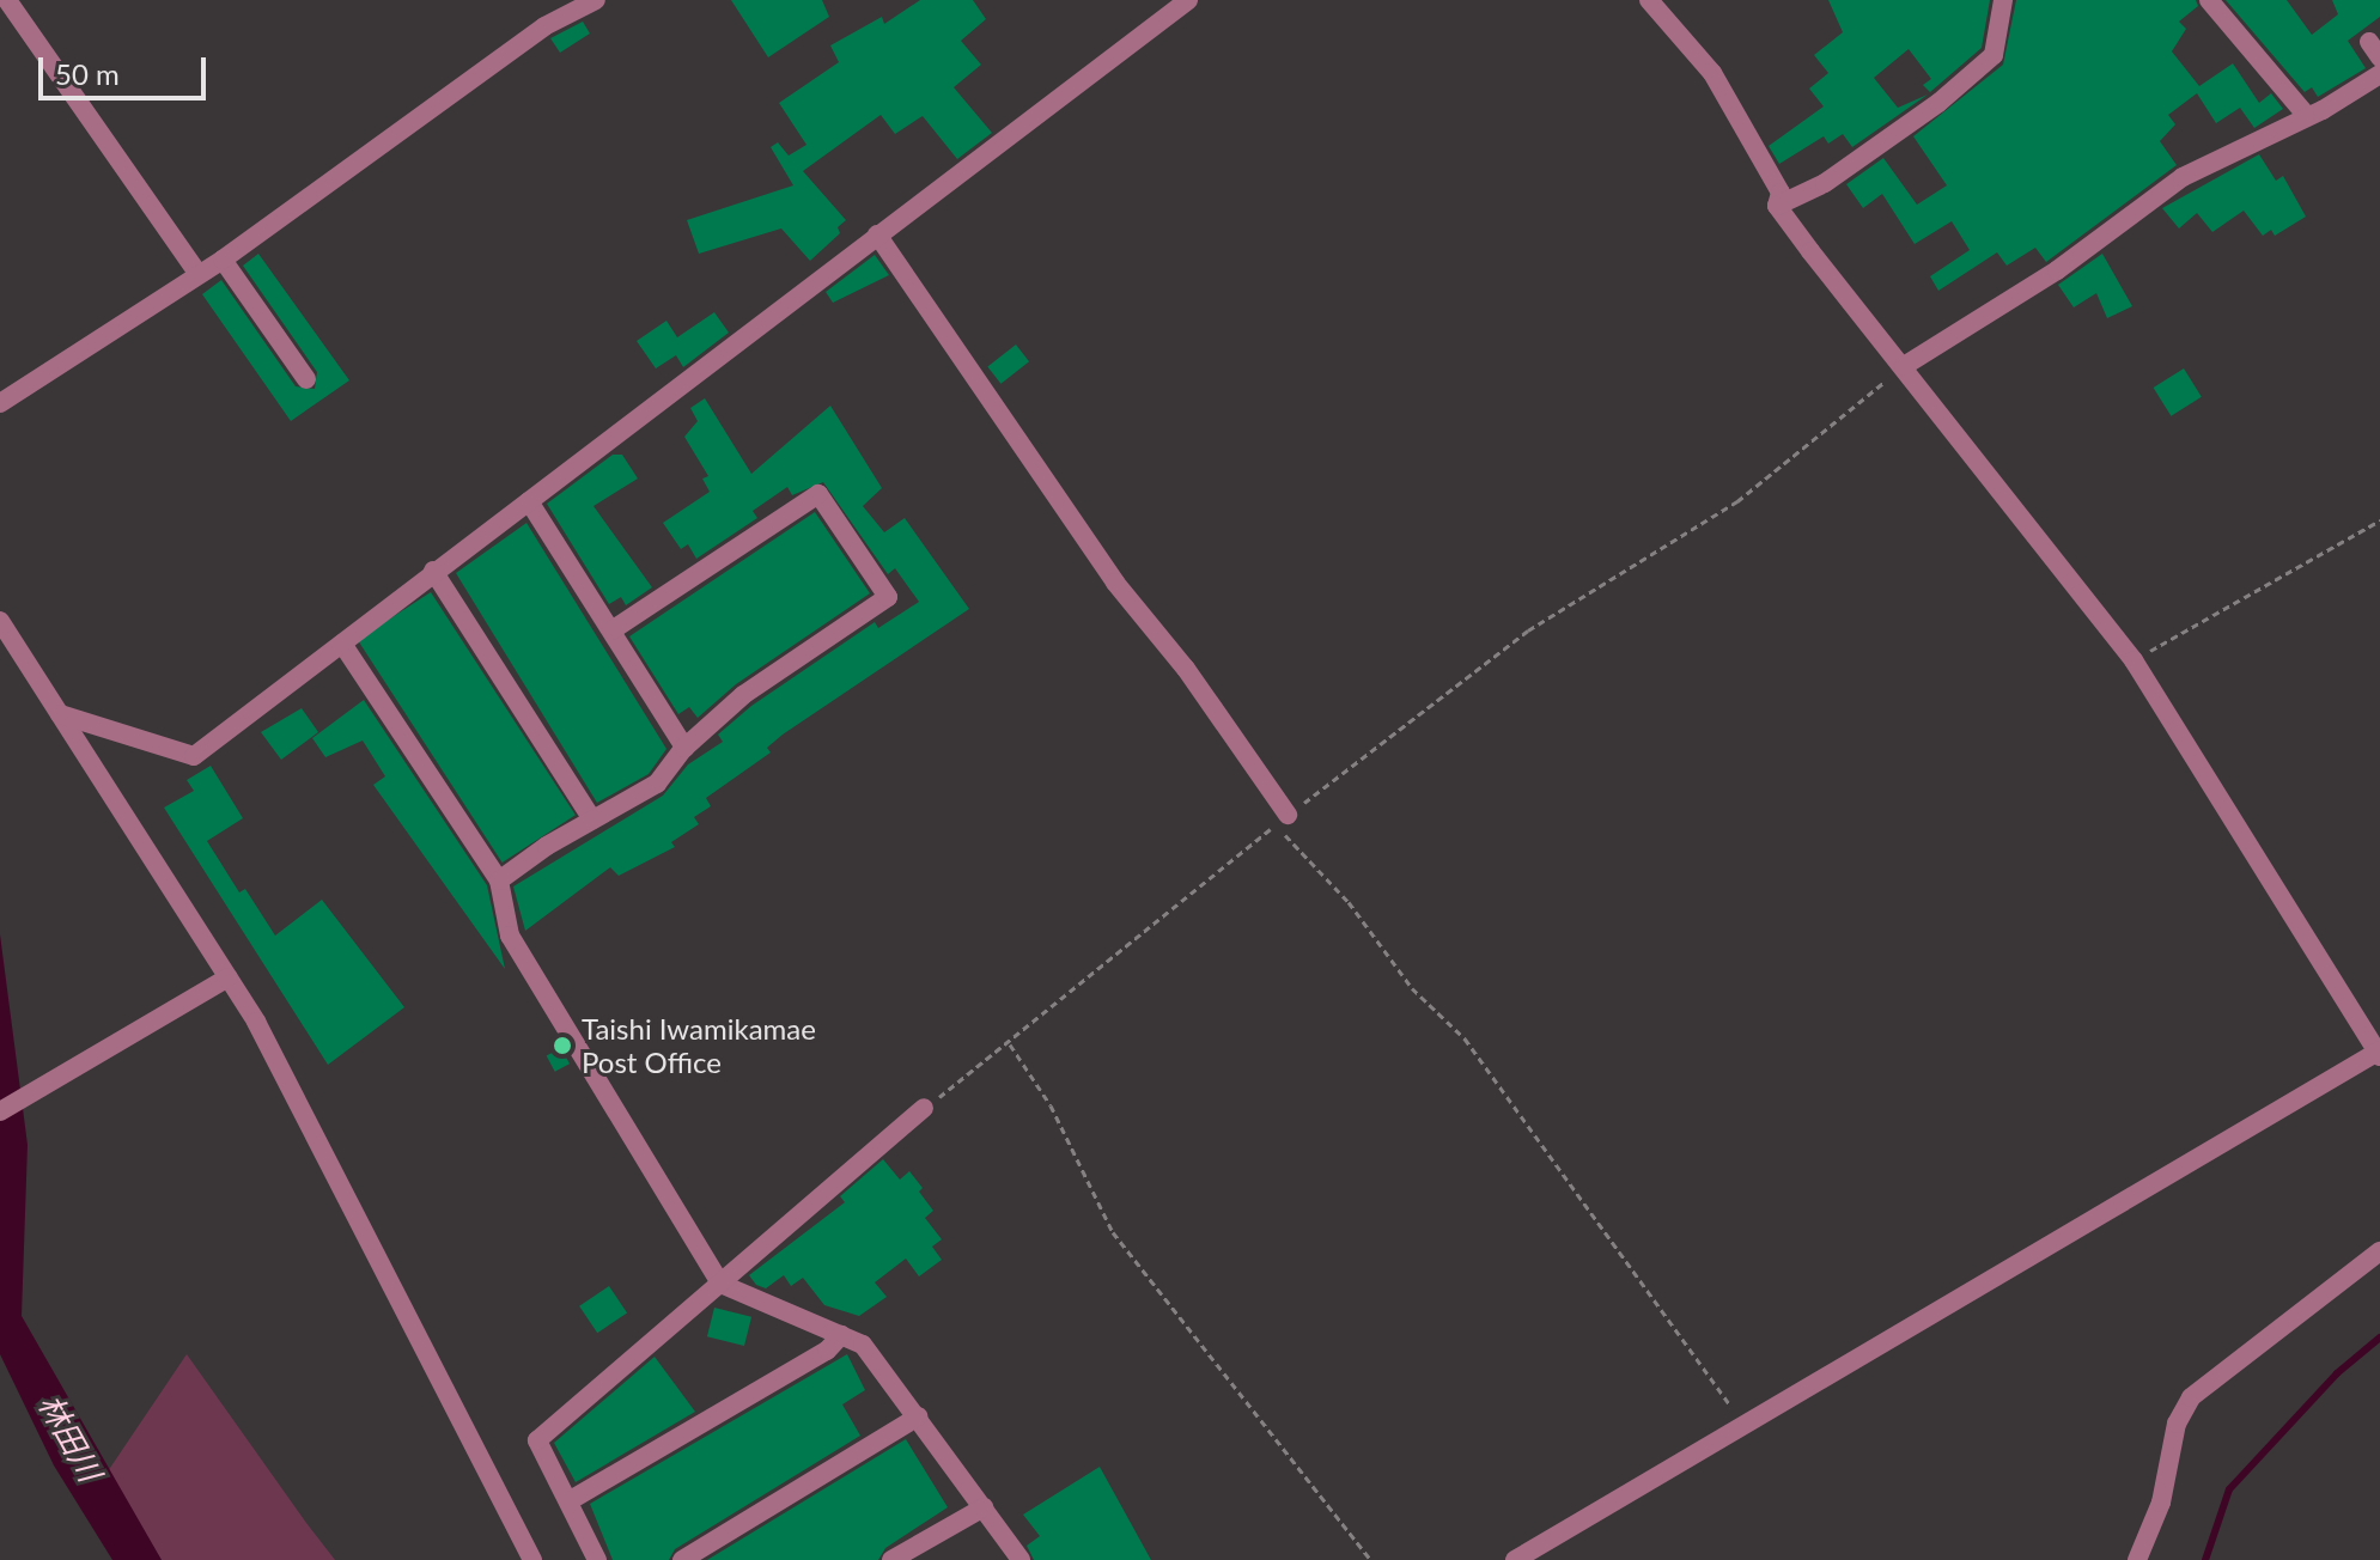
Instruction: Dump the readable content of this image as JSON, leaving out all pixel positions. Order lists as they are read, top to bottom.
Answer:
{
  "water": ["林田川"],
  "places": ["Taishi Iwamikamae Post Office"],
  "scale_bar": "50 m"
}
